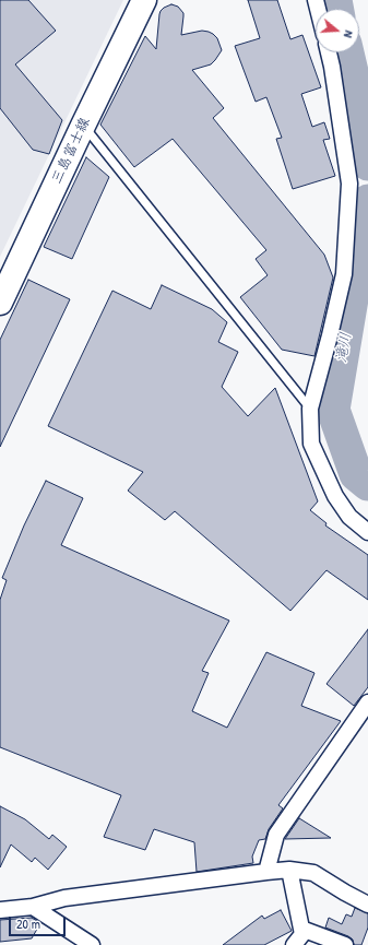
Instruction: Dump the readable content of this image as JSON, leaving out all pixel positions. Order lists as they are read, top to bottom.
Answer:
{
  "streets": {
    "main road": ["三島富士線"]
  },
  "water": ["滝川"],
  "scale_bar": "20 m",
  "north": "right"
}
